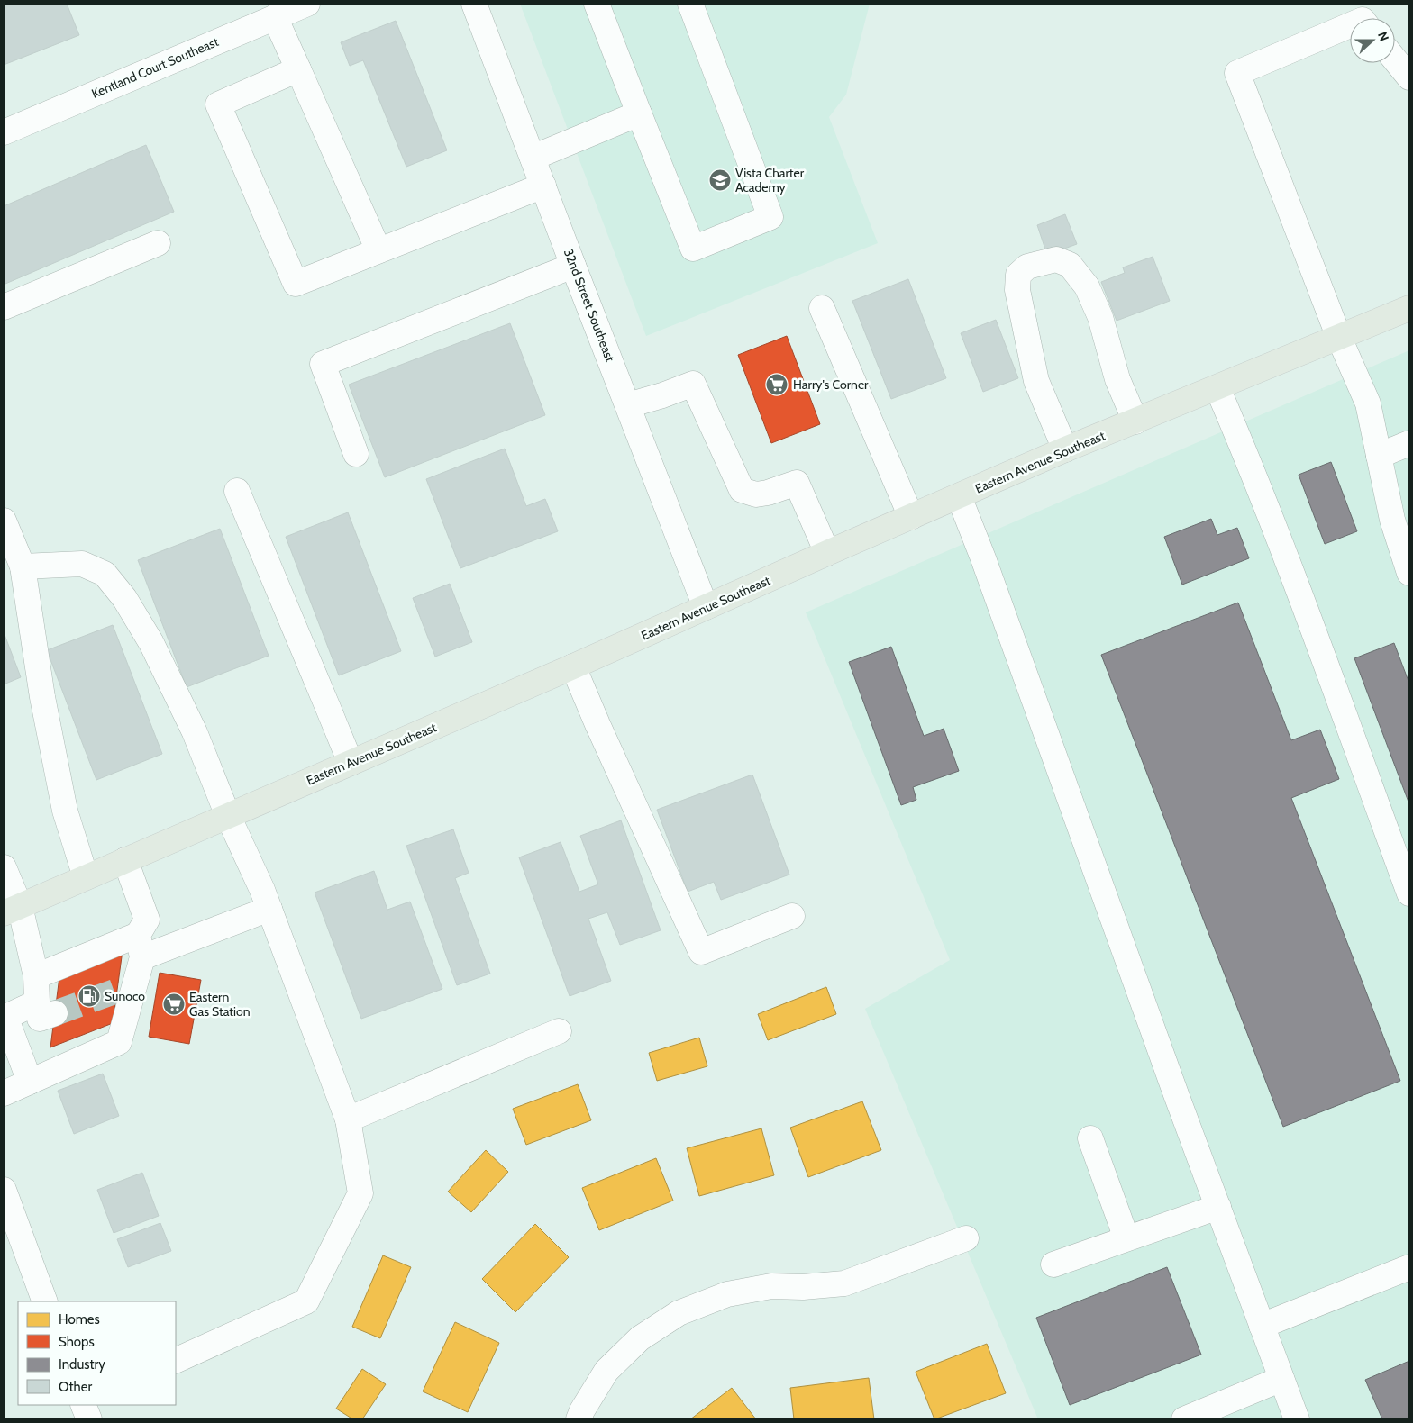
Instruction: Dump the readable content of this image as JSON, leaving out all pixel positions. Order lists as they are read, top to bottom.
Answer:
{
  "streets": {
    "main road": ["Eastern Avenue Southeast"],
    "street": ["Kentland Court Southeast", "32nd Street Southeast"]
  },
  "crossings": [
    ["32nd Street Southeast", "Eastern Avenue Southeast"]
  ],
  "places": {
    "school or university": ["Vista Charter Academy"],
    "supermarket": ["Harry's Corner", "Eastern Gas Station"],
    "fuel station": ["Sunoco"]
  },
  "legend": [
    "Homes",
    "Shops",
    "Industry",
    "Other"
  ],
  "north": "right"
}
